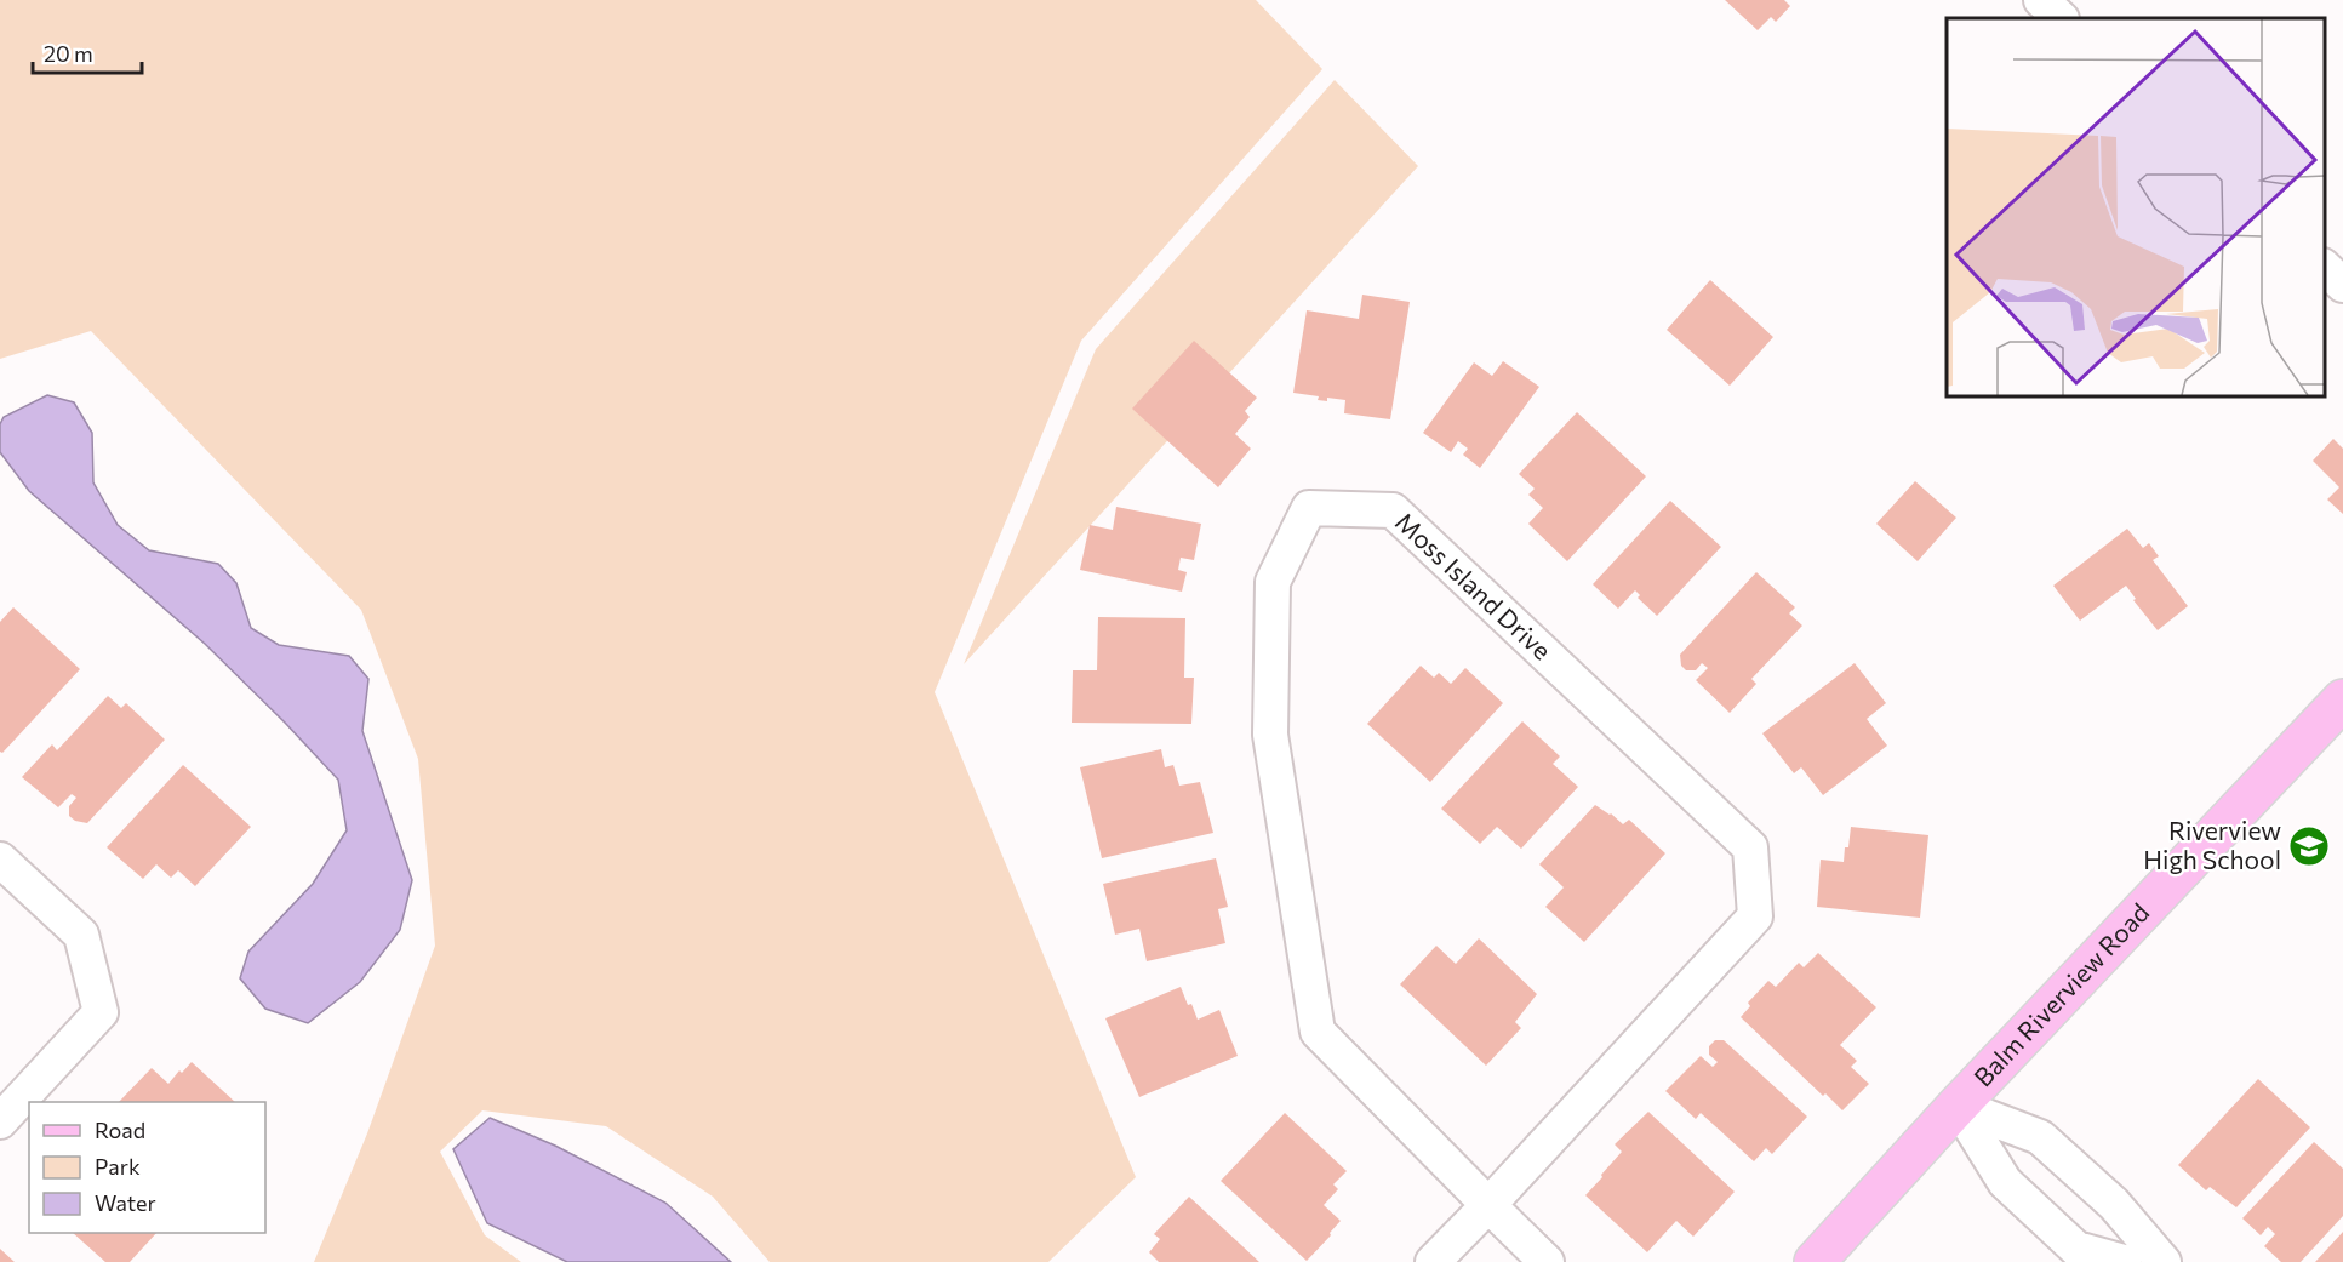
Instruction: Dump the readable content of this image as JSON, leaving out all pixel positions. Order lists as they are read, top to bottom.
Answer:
{
  "streets": {
    "main road": ["Balm Riverview Road"],
    "street": ["Moss Island Drive"]
  },
  "places": {
    "school or university": ["Riverview High School"]
  },
  "legend": ["Road", "Park", "Water"],
  "scale_bar": "20 m"
}
